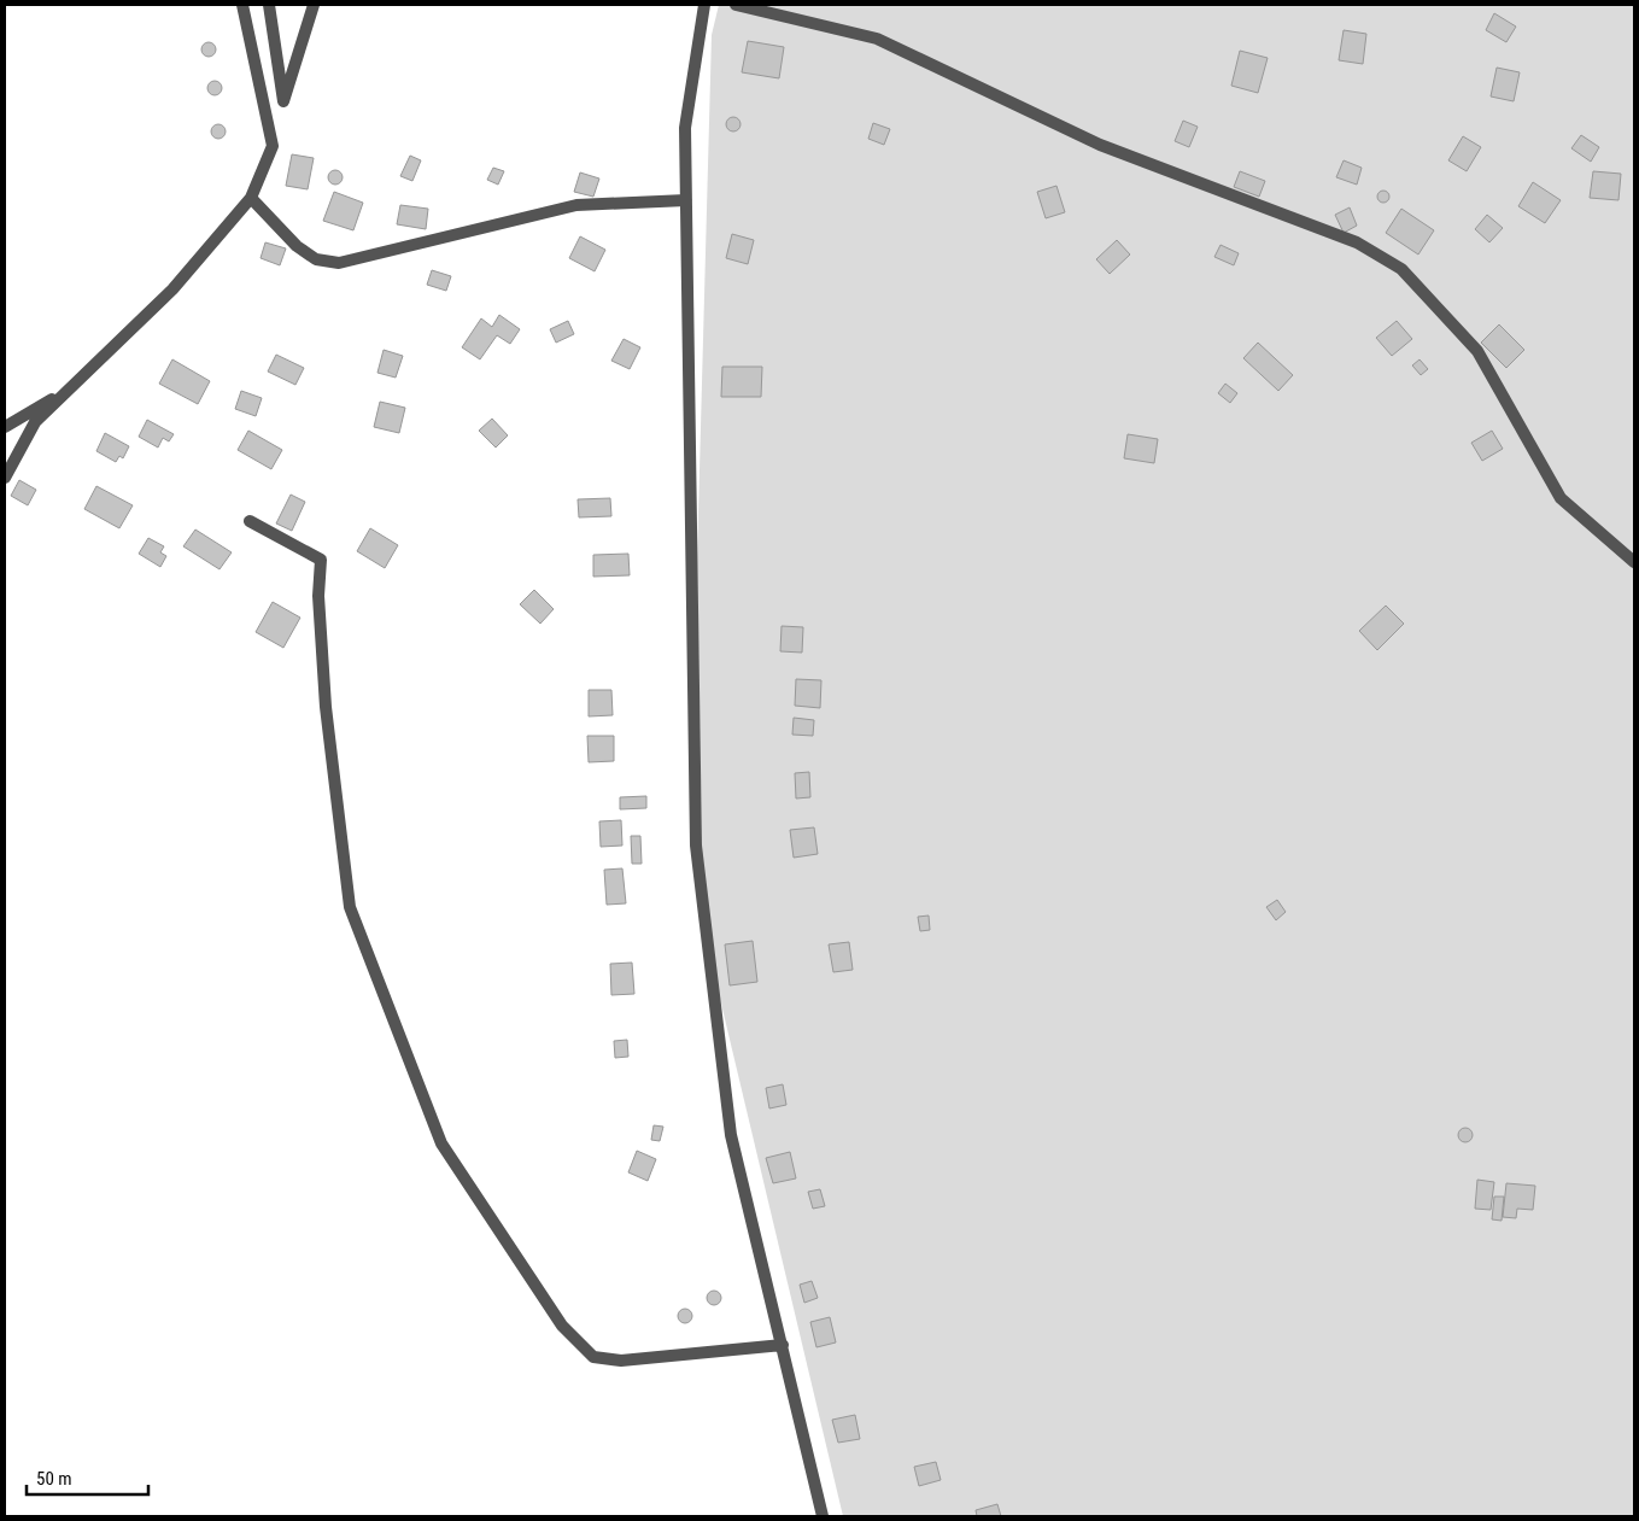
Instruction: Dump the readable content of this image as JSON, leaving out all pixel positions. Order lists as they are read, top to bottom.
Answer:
{
  "scale_bar": "50 m"
}
